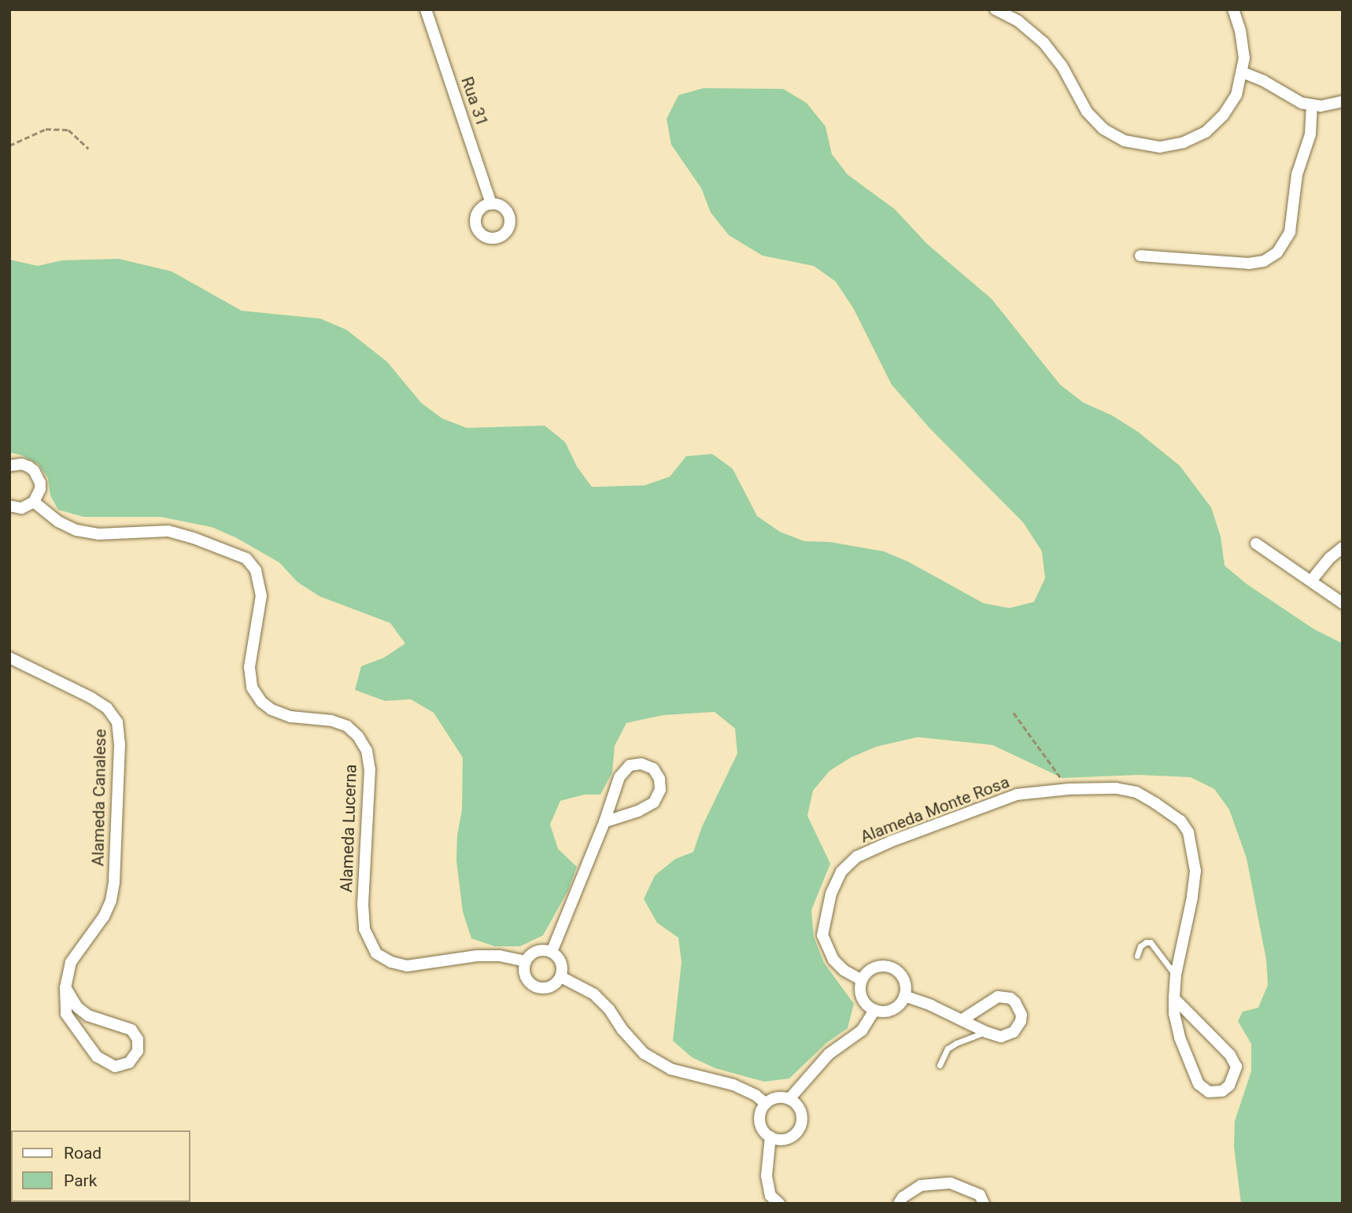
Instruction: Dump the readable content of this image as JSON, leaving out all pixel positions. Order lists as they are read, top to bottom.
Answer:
{
  "streets": {
    "street": [
      "Rua 31",
      "Alameda Canalese",
      "Alameda Monte Rosa",
      "Alameda Lucerna"
    ]
  },
  "legend": ["Road", "Park"]
}
